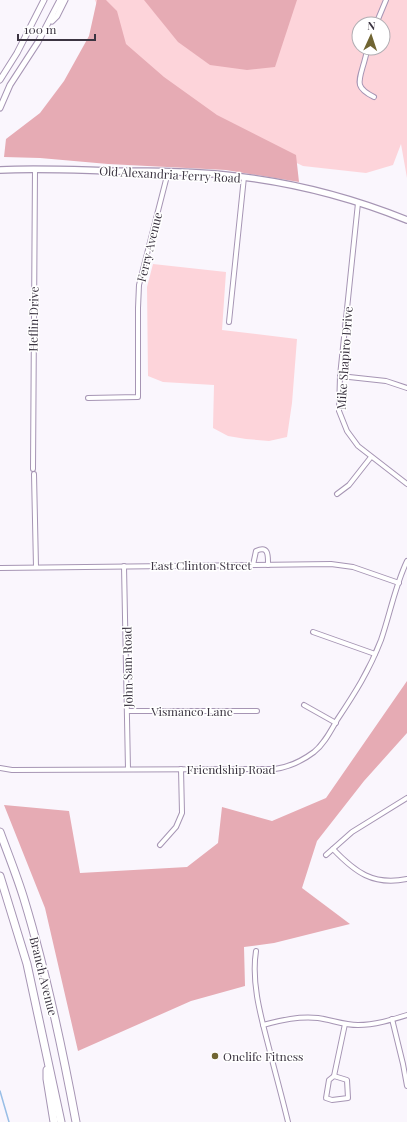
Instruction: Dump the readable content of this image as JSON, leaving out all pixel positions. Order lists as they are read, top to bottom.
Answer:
{
  "streets": {
    "highway": ["Branch Avenue"],
    "main road": ["Old Alexandria Ferry Road"],
    "street": [
      "Ferry Avenue",
      "Heflin Drive",
      "Mike Shapiro Drive",
      "East Clinton Street",
      "John Sam Road",
      "Vismanco Lane",
      "Friendship Road"
    ]
  },
  "crossings": [
    ["Old Alexandria Ferry Road", "Ferry Avenue"],
    ["Old Alexandria Ferry Road", "Heflin Drive"],
    ["Old Alexandria Ferry Road", "Mike Shapiro Drive"],
    ["East Clinton Street", "John Sam Road"],
    ["East Clinton Street", "Friendship Road"],
    ["John Sam Road", "Vismanco Lane"],
    ["John Sam Road", "Friendship Road"]
  ],
  "places": ["Onelife Fitness"],
  "scale_bar": "100 m",
  "north": "top"
}
